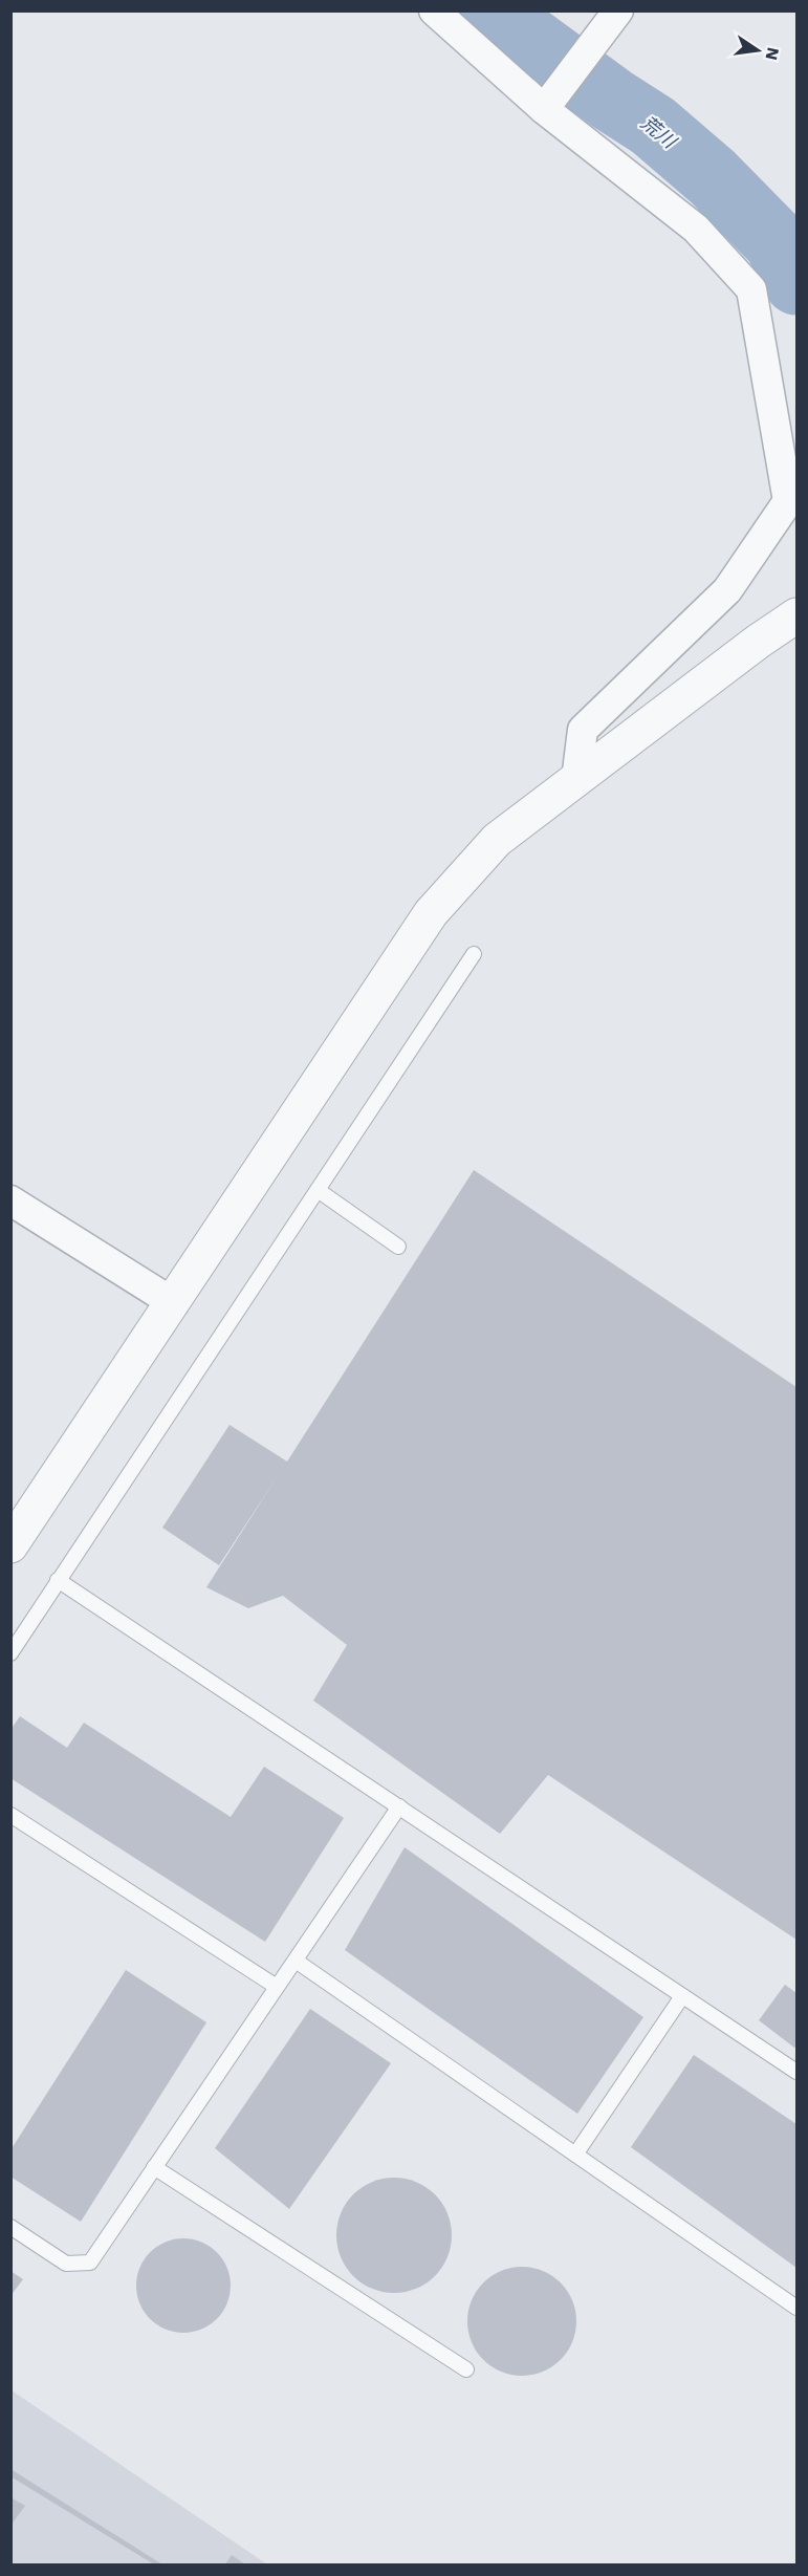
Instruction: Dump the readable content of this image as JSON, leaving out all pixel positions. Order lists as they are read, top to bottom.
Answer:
{
  "water": ["荒川"],
  "north": "right"
}
